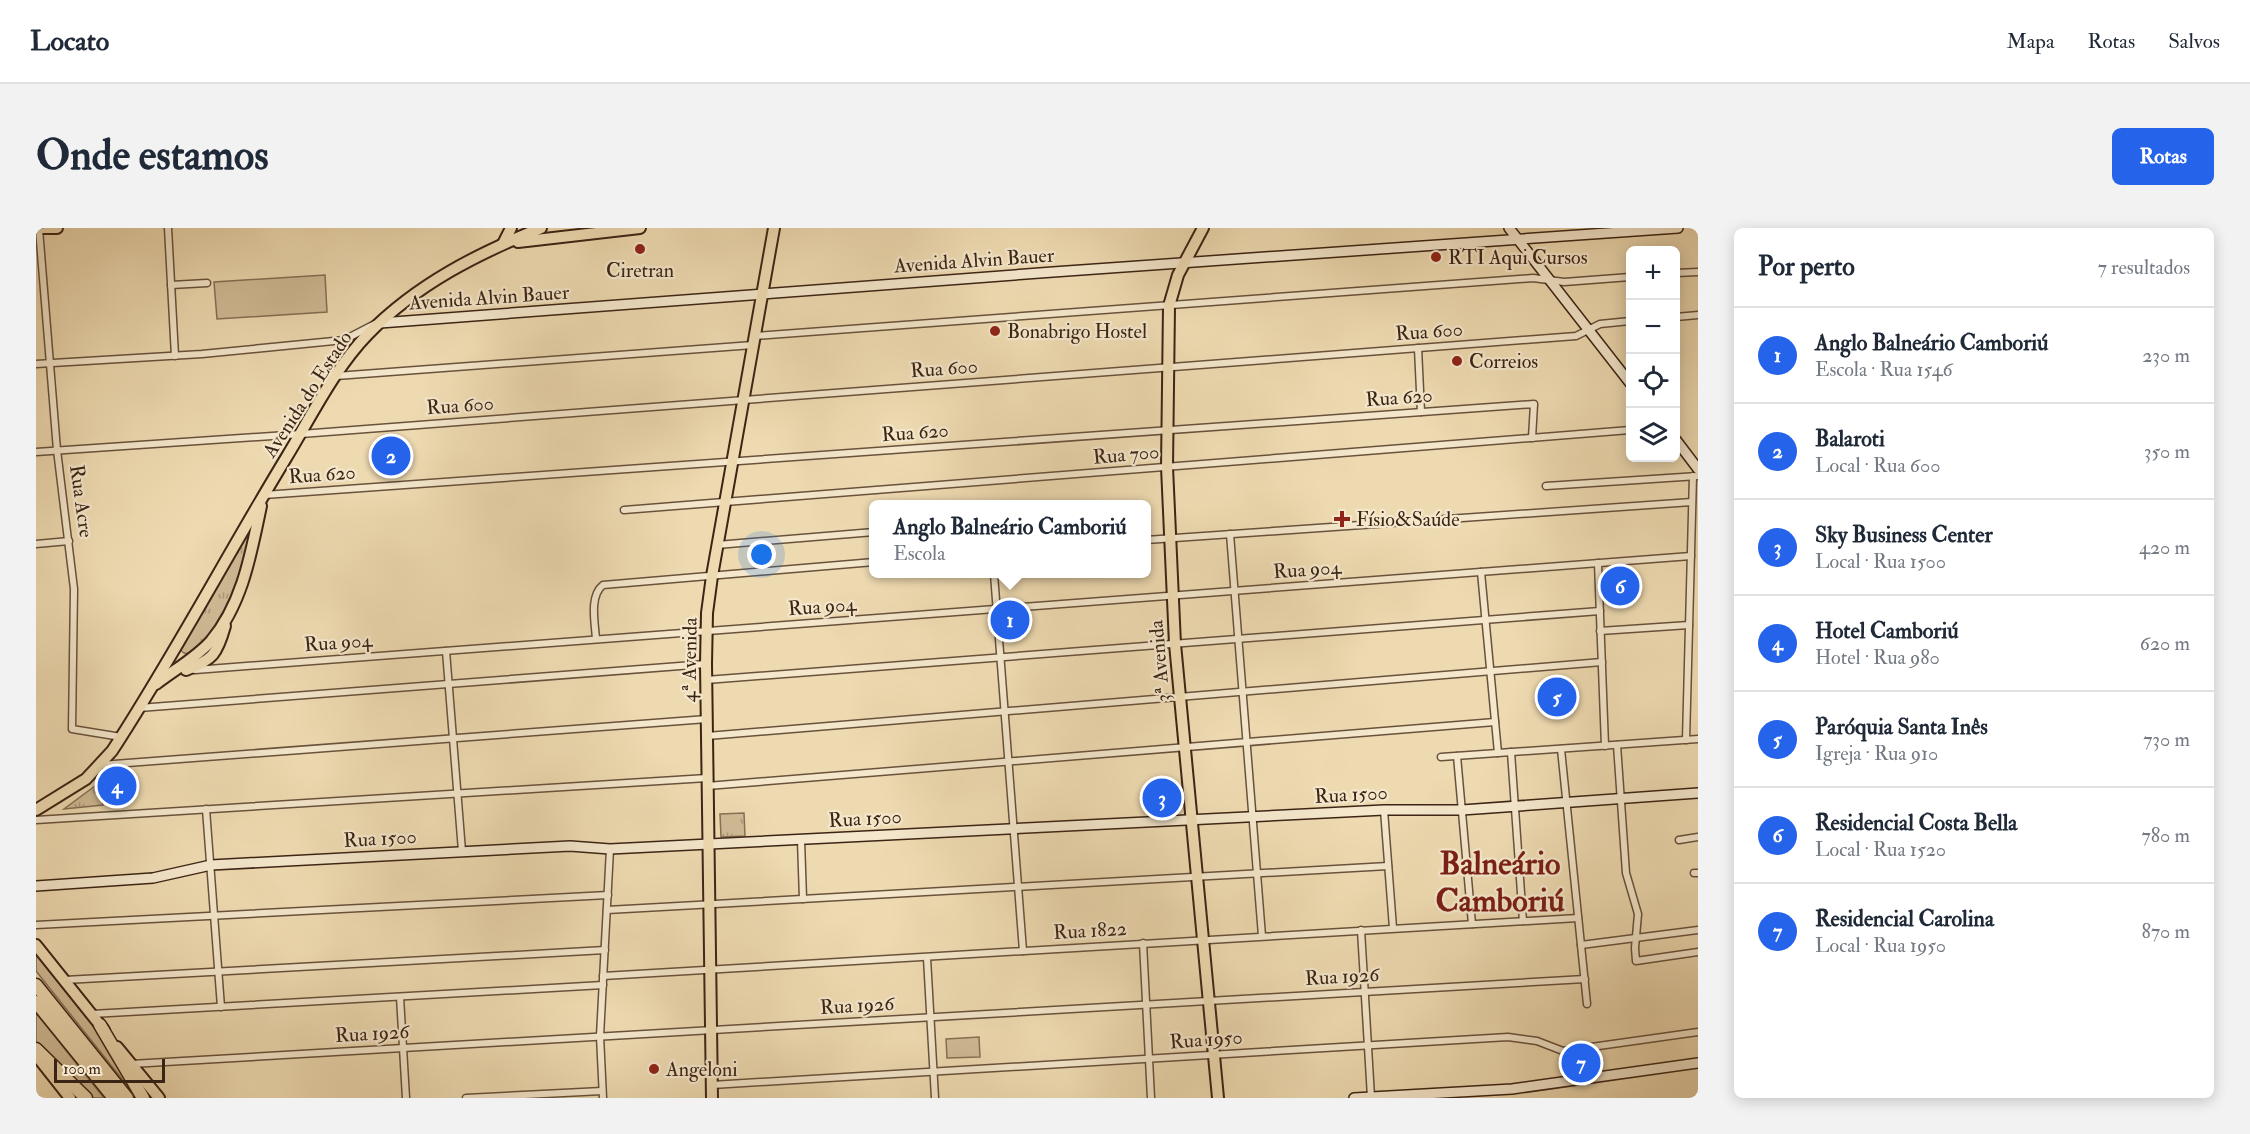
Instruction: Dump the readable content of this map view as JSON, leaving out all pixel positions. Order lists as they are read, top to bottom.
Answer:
{
  "streets": {
    "main road": [
      "Avenida Alvin Bauer",
      "Avenida do Estado",
      "4ª Avenida",
      "3ª Avenida",
      "Rua 1500"
    ],
    "street": [
      "Rua 600",
      "Rua 620",
      "Rua 700",
      "Rua Acre",
      "Rua 904",
      "Rua 1822",
      "Rua 1926",
      "Rua 1950"
    ]
  },
  "crossings": [
    ["Avenida Alvin Bauer", "Avenida do Estado"],
    ["Avenida Alvin Bauer", "4ª Avenida"],
    ["Avenida Alvin Bauer", "3ª Avenida"],
    ["Rua 600", "Avenida do Estado"],
    ["Rua 600", "Rua Acre"],
    ["Rua 600", "4ª Avenida"],
    ["Rua 600", "3ª Avenida"],
    ["Avenida do Estado", "Rua 620"],
    ["Avenida do Estado", "Rua Acre"],
    ["Avenida do Estado", "Rua 904"],
    ["Rua 620", "Rua 700"],
    ["Rua 620", "4ª Avenida"],
    ["Rua 620", "3ª Avenida"],
    ["Rua 700", "4ª Avenida"],
    ["Rua 700", "3ª Avenida"],
    ["Rua 904", "4ª Avenida"],
    ["Rua 904", "3ª Avenida"],
    ["4ª Avenida", "Rua 1500"],
    ["4ª Avenida", "Rua 1822"],
    ["4ª Avenida", "Rua 1926"],
    ["4ª Avenida", "Rua 1950"],
    ["3ª Avenida", "Rua 1500"],
    ["3ª Avenida", "Rua 1822"],
    ["3ª Avenida", "Rua 1926"],
    ["3ª Avenida", "Rua 1950"]
  ],
  "districts": ["Balneário Camboriú"],
  "places": {
    "other": [
      "Ciretran",
      "RTI Aqui Cursos",
      "Bonabrigo Hostel",
      "Correios",
      "Angeloni"
    ],
    "health": ["Físio&Saúde"]
  },
  "scale_bar": "100 m",
  "page": {
    "header": "Locato",
    "nav": ["Mapa", "Rotas", "Salvos"],
    "buttons": "Rotas",
    "title": "Onde estamos",
    "heading": ["Por perto", "7 resultados"],
    "map_buttons": ["+", "−"],
    "list": [
      {
        "mark": "1",
        "name": "Anglo Balneário Camboriú",
        "note": "Escola · Rua 1546",
        "value": "230 m"
      },
      {
        "mark": "2",
        "name": "Balaroti",
        "note": "Local · Rua 600",
        "value": "350 m"
      },
      {
        "mark": "3",
        "name": "Sky Business Center",
        "note": "Local · Rua 1500",
        "value": "420 m"
      },
      {
        "mark": "4",
        "name": "Hotel Camboriú",
        "note": "Hotel · Rua 980",
        "value": "620 m"
      },
      {
        "mark": "5",
        "name": "Paróquia Santa Inês",
        "note": "Igreja · Rua 910",
        "value": "730 m"
      },
      {
        "mark": "6",
        "name": "Residencial Costa Bella",
        "note": "Local · Rua 1520",
        "value": "780 m"
      },
      {
        "mark": "7",
        "name": "Residencial Carolina",
        "note": "Local · Rua 1950",
        "value": "870 m"
      }
    ],
    "pins": [
      "2",
      "6",
      "1",
      "5",
      "4",
      "3",
      "7"
    ],
    "popup": ["Anglo Balneário Camboriú", "Escola"],
    "scale": "100 m"
  }
}
